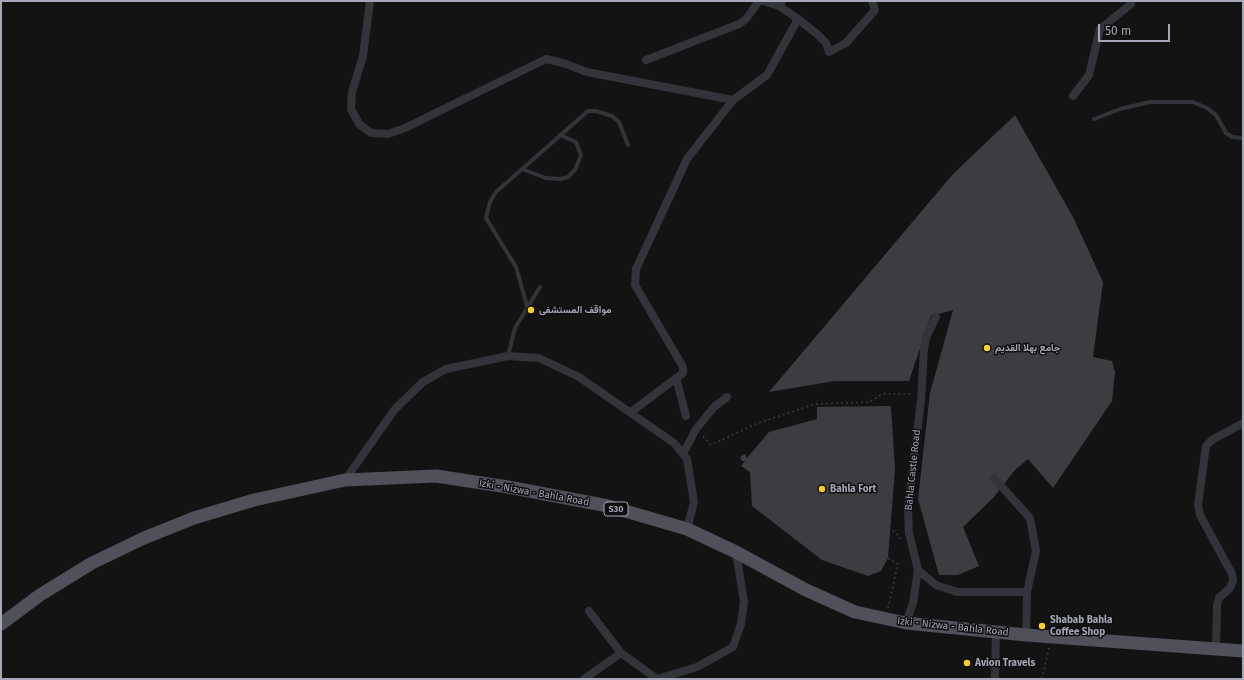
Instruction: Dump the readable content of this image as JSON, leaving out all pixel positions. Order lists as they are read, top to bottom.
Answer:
{
  "streets": {
    "main road": ["Izki - Nizwa - Bahla Road", "S30"],
    "street": ["Bahla Castle Road"]
  },
  "crossings": [
    ["Bahla Castle Road", "Izki - Nizwa - Bahla Road"]
  ],
  "places": [
    "مواقف المستشفى",
    "جامع بهلا القديم",
    "Bahla Fort",
    "Shabab Bahla Coffee Shop",
    "Avion Travels"
  ],
  "scale_bar": "50 m"
}
